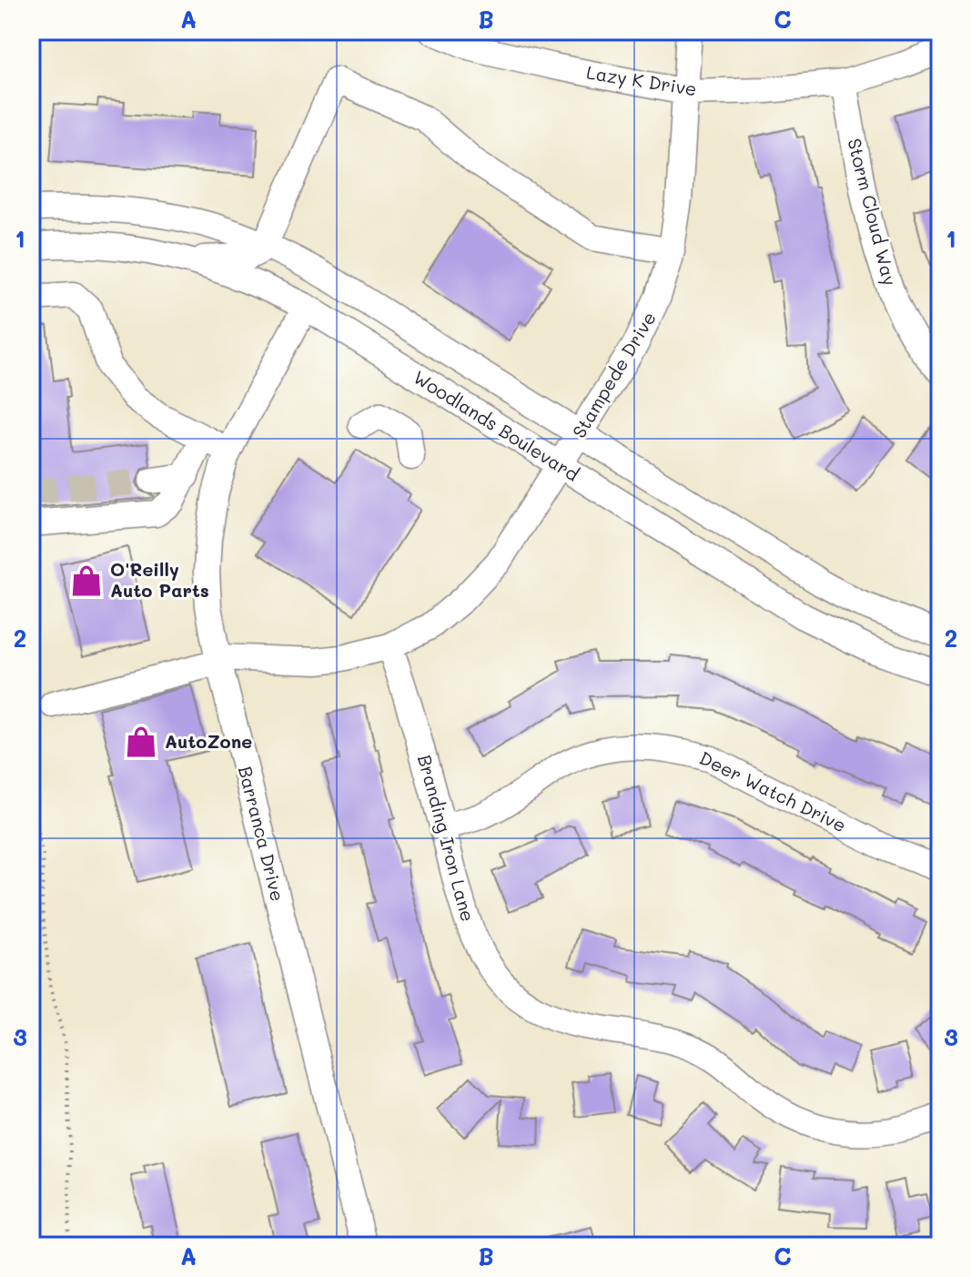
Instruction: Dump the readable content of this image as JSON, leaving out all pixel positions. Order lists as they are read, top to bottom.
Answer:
{
  "streets": {
    "street": [
      "Lazy K Drive",
      "Storm Cloud Way",
      "Stampede Drive",
      "Woodlands Boulevard",
      "Deer Watch Drive",
      "Barranca Drive",
      "Branding Iron Lane"
    ]
  },
  "crossings": [
    ["Lazy K Drive", "Storm Cloud Way"],
    ["Lazy K Drive", "Stampede Drive"],
    ["Stampede Drive", "Woodlands Boulevard"],
    ["Stampede Drive", "Barranca Drive"],
    ["Stampede Drive", "Branding Iron Lane"],
    ["Woodlands Boulevard", "Barranca Drive"],
    ["Deer Watch Drive", "Branding Iron Lane"]
  ],
  "places": {
    "shop": ["O'Reilly Auto Parts", "AutoZone"]
  },
  "grid": {
    "columns": ["A", "B", "C"],
    "rows": ["1", "2", "3"]
  }
}
